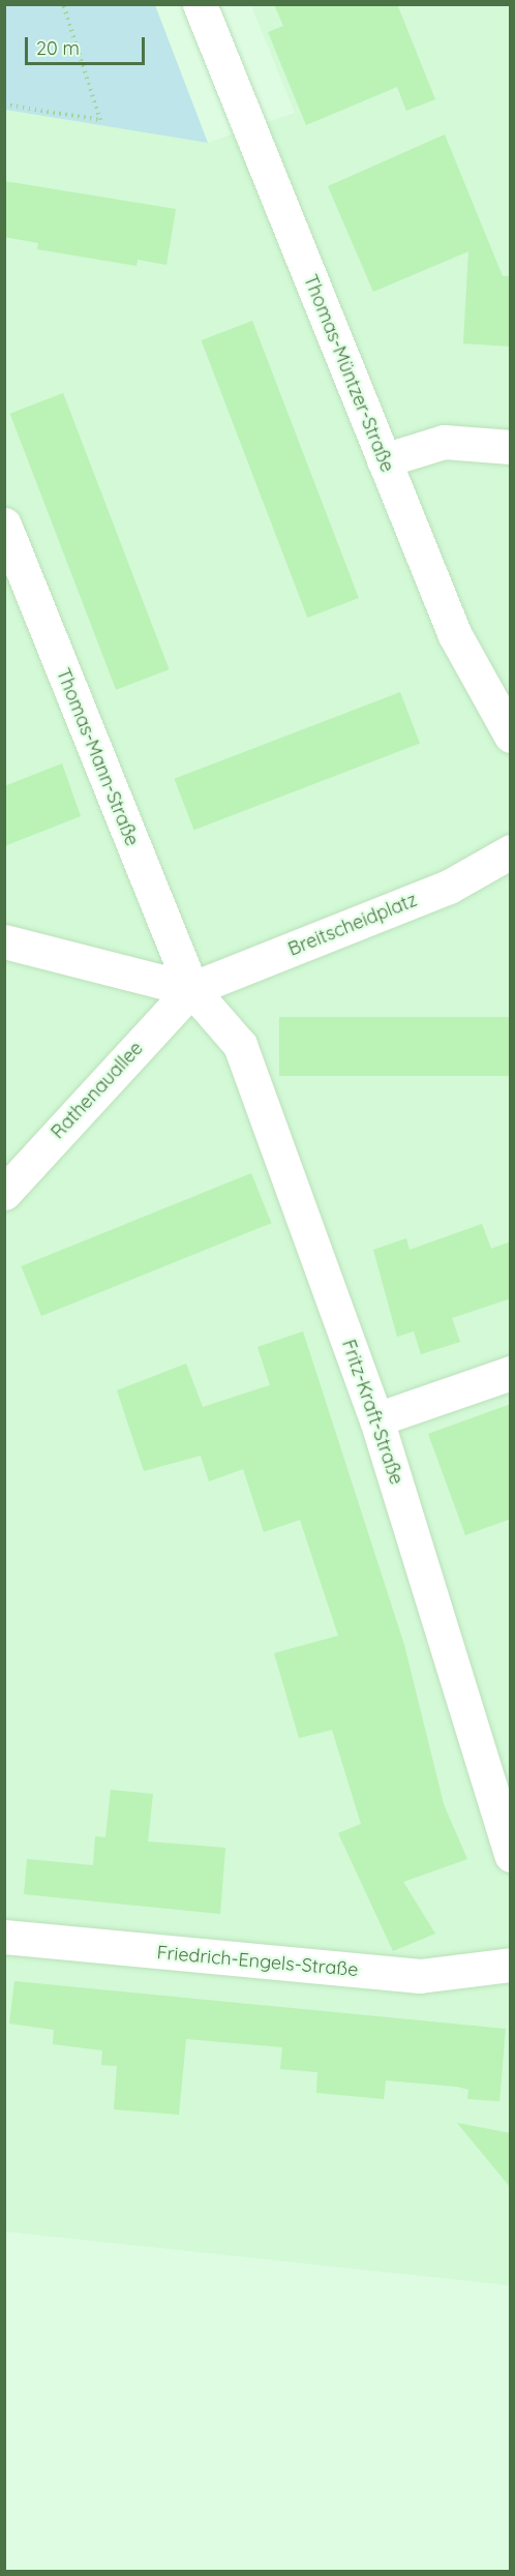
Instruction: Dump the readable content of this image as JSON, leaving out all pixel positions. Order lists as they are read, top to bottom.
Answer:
{
  "streets": {
    "street": [
      "Thomas-Müntzer-Straße",
      "Thomas-Mann-Straße",
      "Breitscheidplatz",
      "Rathenauallee",
      "Fritz-Kraft-Straße",
      "Friedrich-Engels-Straße"
    ]
  },
  "crossings": [
    ["Thomas-Mann-Straße", "Breitscheidplatz"],
    ["Thomas-Mann-Straße", "Rathenauallee"],
    ["Thomas-Mann-Straße", "Fritz-Kraft-Straße"],
    ["Breitscheidplatz", "Rathenauallee"],
    ["Breitscheidplatz", "Fritz-Kraft-Straße"],
    ["Rathenauallee", "Fritz-Kraft-Straße"]
  ],
  "scale_bar": "20 m"
}
